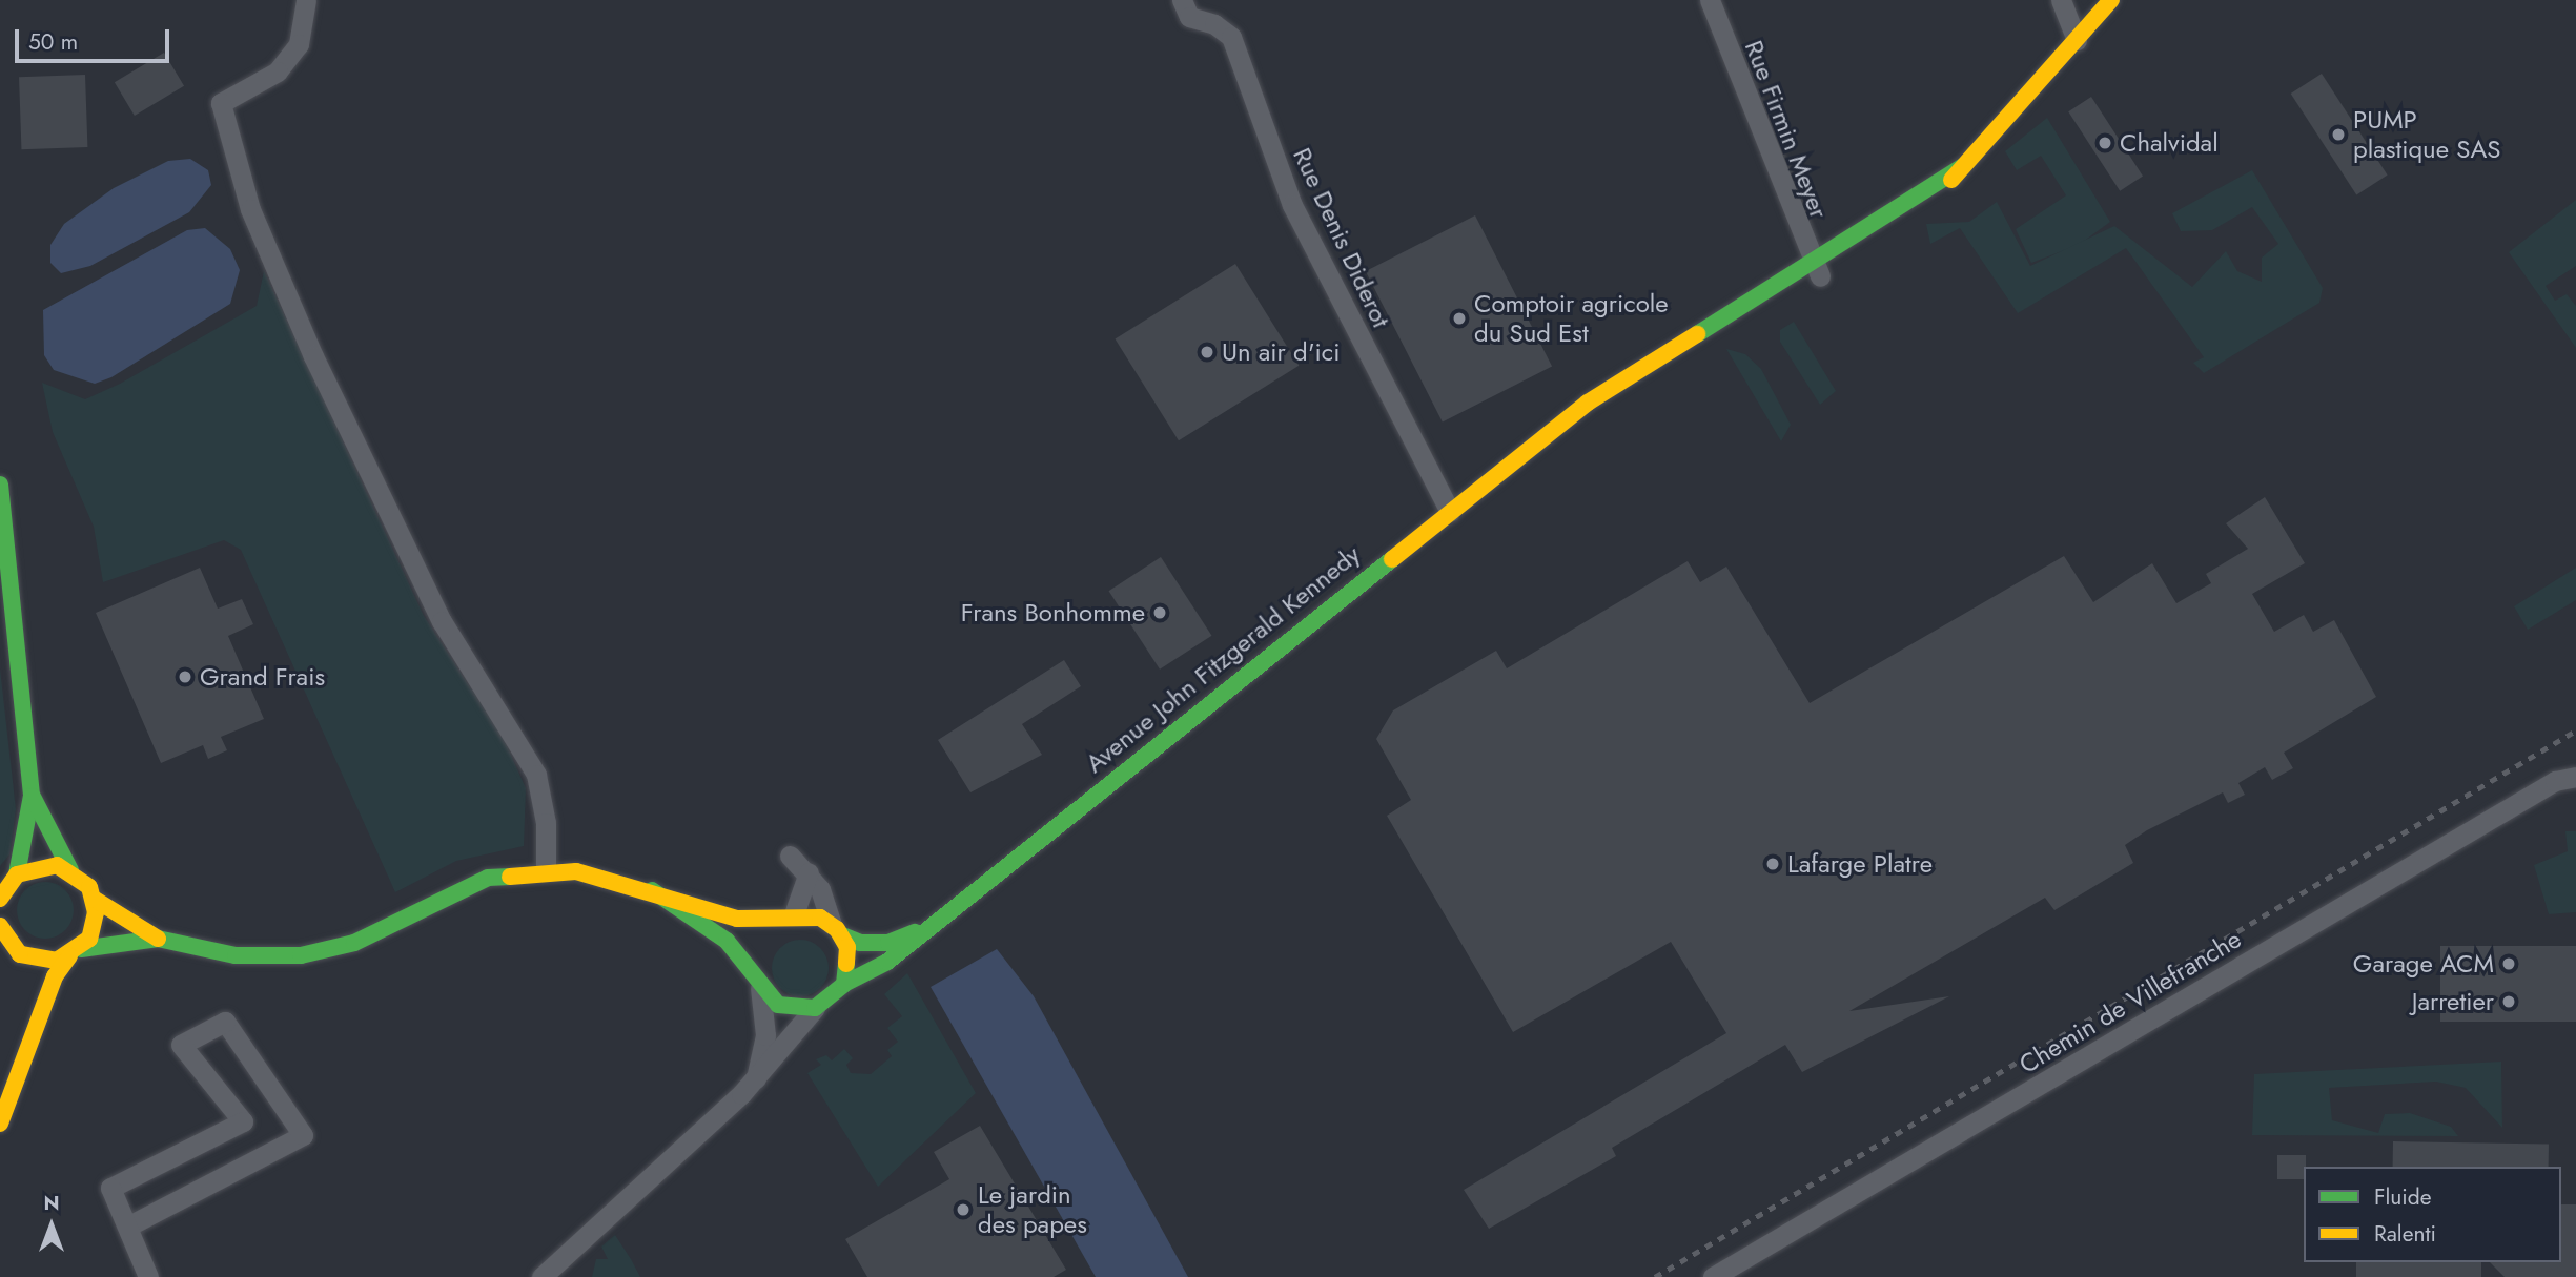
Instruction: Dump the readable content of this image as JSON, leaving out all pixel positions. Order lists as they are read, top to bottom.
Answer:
{
  "streets": {
    "street": [
      "Rue Firmin Meyer",
      "Rue Denis Diderot",
      "Avenue John Fitzgerald Kennedy",
      "Chemin de Villefranche"
    ]
  },
  "crossings": [
    ["Rue Firmin Meyer", "Avenue John Fitzgerald Kennedy"],
    ["Rue Denis Diderot", "Avenue John Fitzgerald Kennedy"]
  ],
  "places": [
    "PUMP plastique SAS",
    "Chalvidal",
    "Comptoir agricole du Sud Est",
    "Un air d'ici",
    "Frans Bonhomme",
    "Grand Frais",
    "Lafarge Platre",
    "Garage ACM",
    "Jarretier",
    "Le jardin des papes"
  ],
  "legend": ["Fluide", "Ralenti"],
  "scale_bar": "50 m",
  "north": "top"
}
